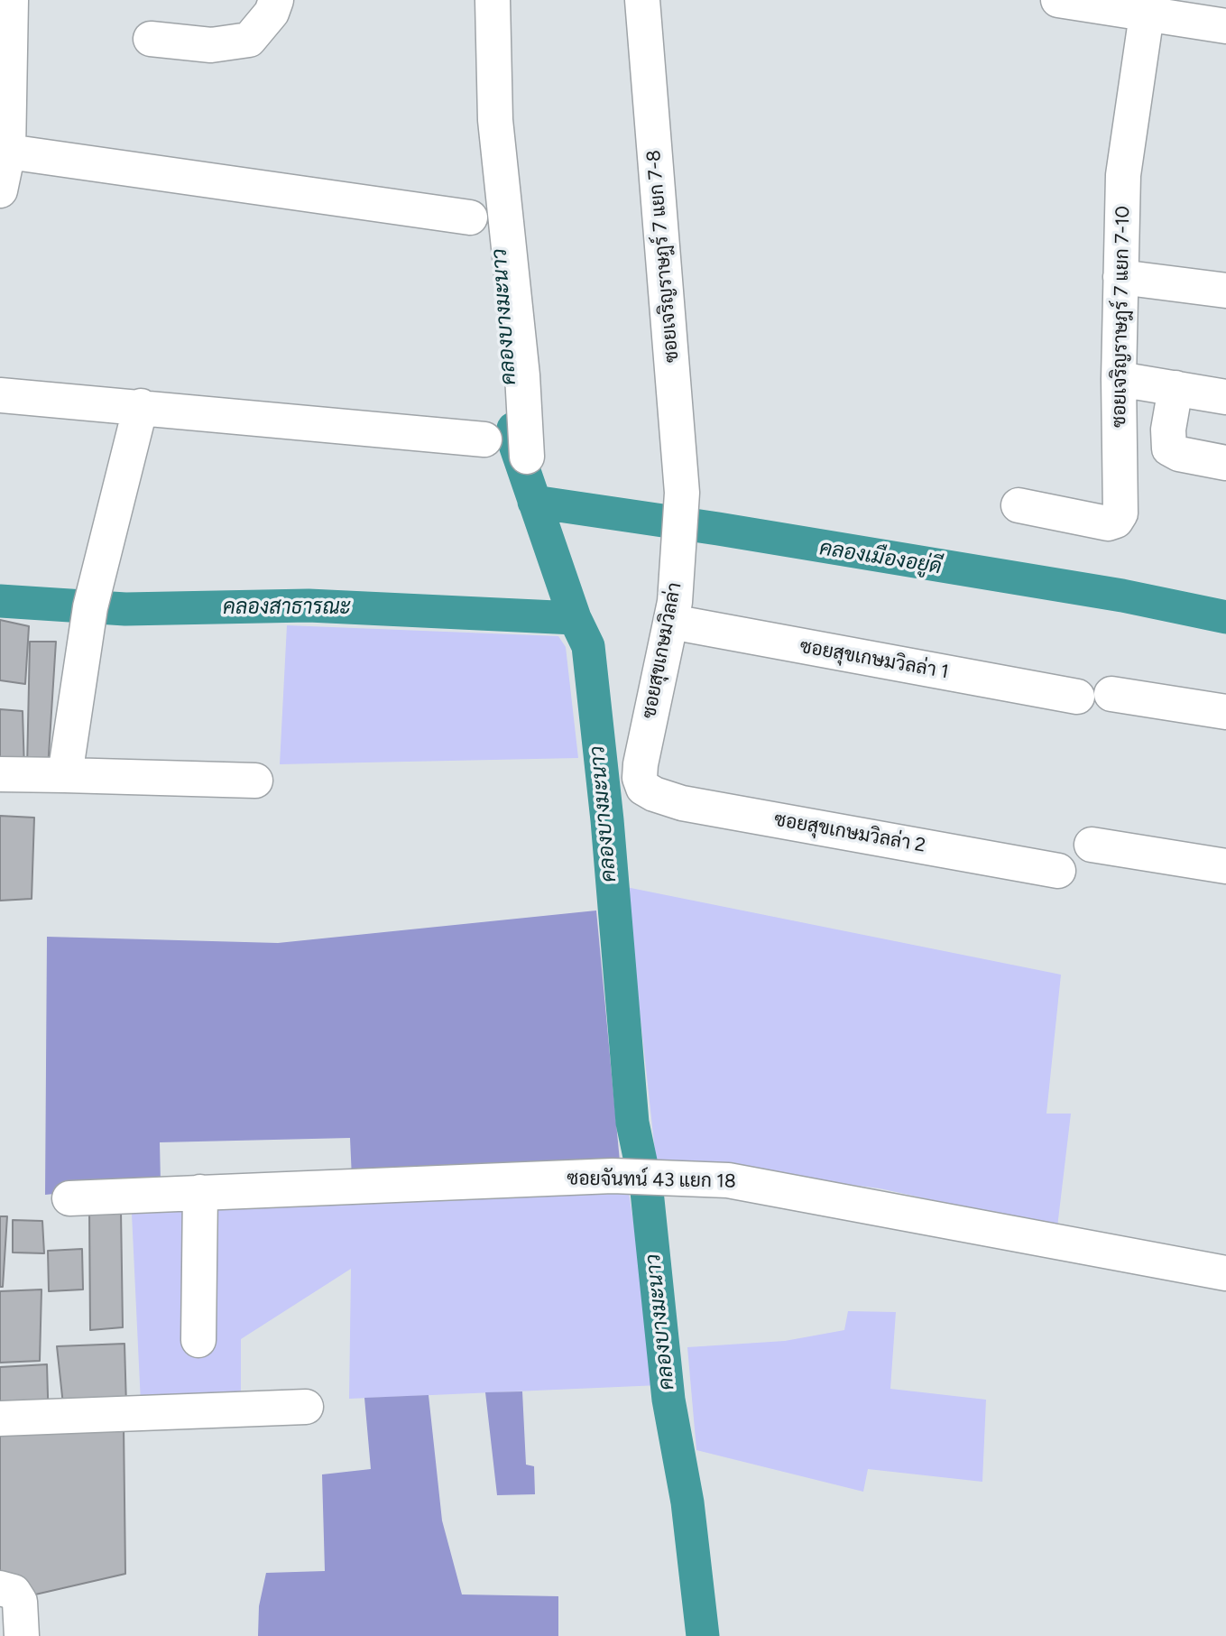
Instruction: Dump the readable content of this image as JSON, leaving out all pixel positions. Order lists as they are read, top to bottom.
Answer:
{
  "streets": {
    "street": [
      "ซอยเจริญราษฎร์ 7 แยก 7-8",
      "ซอยเจริญราษฎร์ 7 แยก 7-10",
      "ซอยสุขเกษมวิลล่า",
      "ซอยสุขเกษมวิลล่า 1",
      "ซอยสุขเกษมวิลล่า 2",
      "ซอยจันทน์ 43 แยก 18"
    ]
  },
  "crossings": [
    ["ซอยเจริญราษฎร์ 7 แยก 7-8", "ซอยสุขเกษมวิลล่า"],
    ["ซอยสุขเกษมวิลล่า", "ซอยสุขเกษมวิลล่า 1"],
    ["ซอยสุขเกษมวิลล่า", "ซอยสุขเกษมวิลล่า 2"]
  ],
  "water": ["คลองบางมะนาว", "คลองเมืองอยู่ดี", "คลองสาธารณะ"]
}
